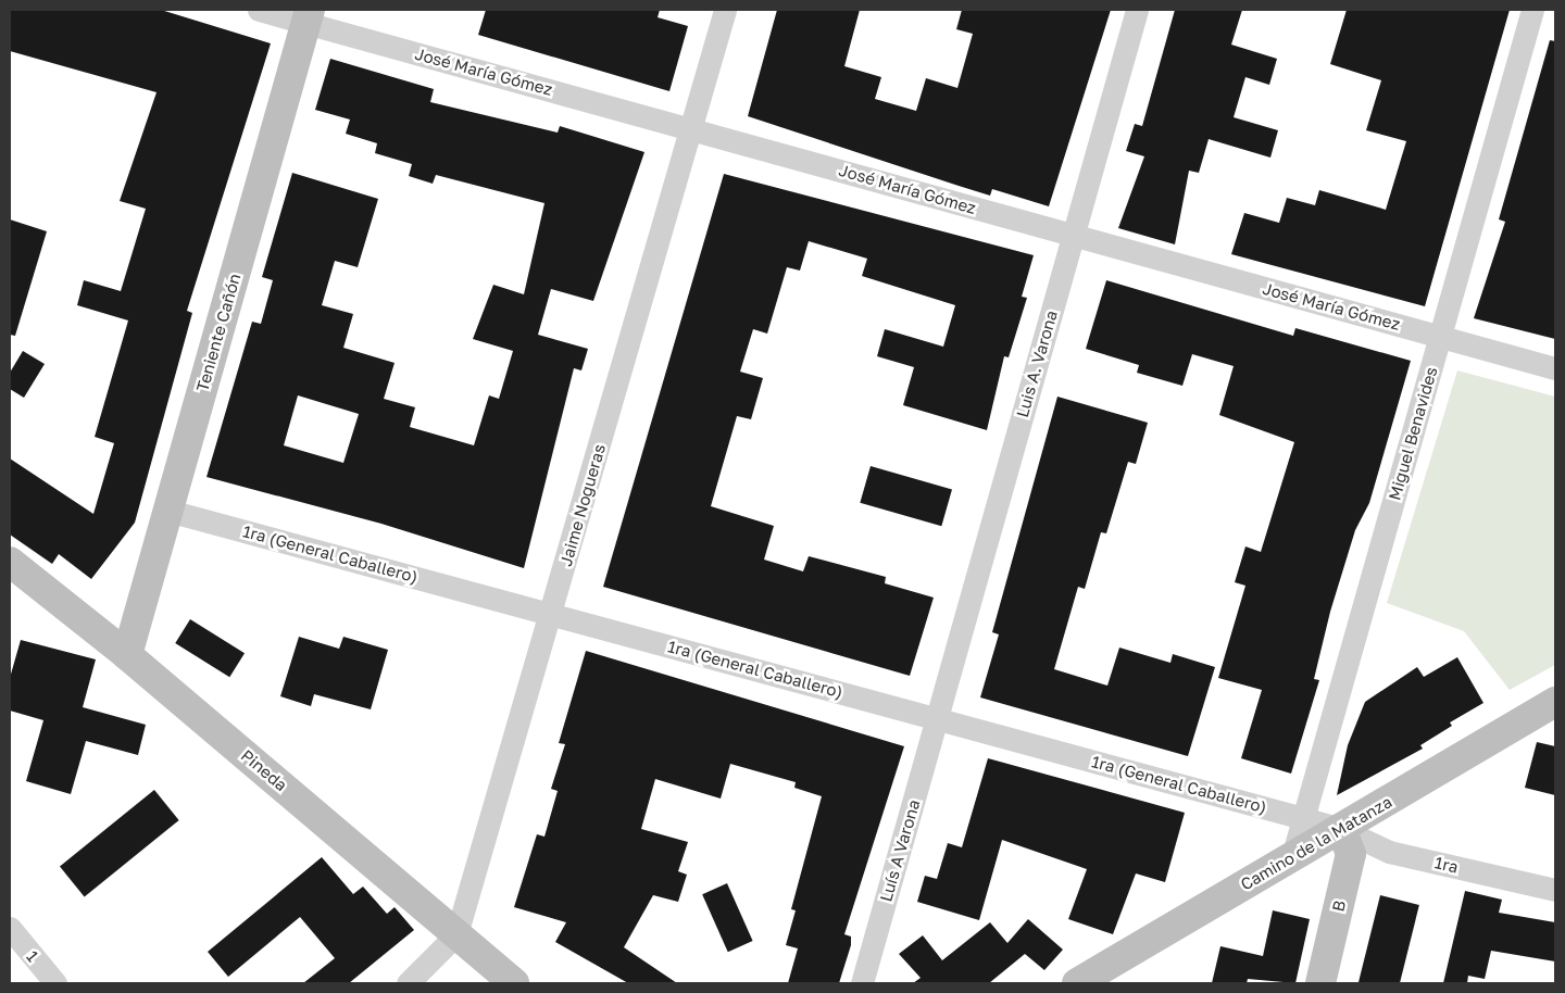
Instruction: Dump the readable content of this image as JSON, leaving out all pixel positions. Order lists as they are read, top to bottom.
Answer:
{
  "streets": {
    "street": [
      "José María Gómez",
      "Teniente Cañón",
      "Luis A. Varona",
      "Miguel Benavides",
      "Jaime Nogueras",
      "1ra (General Caballero)",
      "Pineda",
      "Camino de la Matanza",
      "Luís A Varona",
      "1ra",
      "B",
      "1"
    ]
  },
  "crossings": [
    ["José María Gómez", "Teniente Cañón"],
    ["José María Gómez", "Luis A. Varona"],
    ["José María Gómez", "Miguel Benavides"],
    ["José María Gómez", "Jaime Nogueras"],
    ["Teniente Cañón", "1ra (General Caballero)"],
    ["Teniente Cañón", "Pineda"],
    ["Luis A. Varona", "1ra (General Caballero)"],
    ["Luis A. Varona", "Luís A Varona"],
    ["Miguel Benavides", "1ra (General Caballero)"],
    ["Miguel Benavides", "Camino de la Matanza"],
    ["Jaime Nogueras", "1ra (General Caballero)"],
    ["Jaime Nogueras", "Pineda"],
    ["1ra (General Caballero)", "Camino de la Matanza"],
    ["1ra (General Caballero)", "Luís A Varona"],
    ["1ra (General Caballero)", "1ra"],
    ["1ra (General Caballero)", "B"],
    ["Camino de la Matanza", "1ra"],
    ["Camino de la Matanza", "B"],
    ["1ra", "B"]
  ]
}
